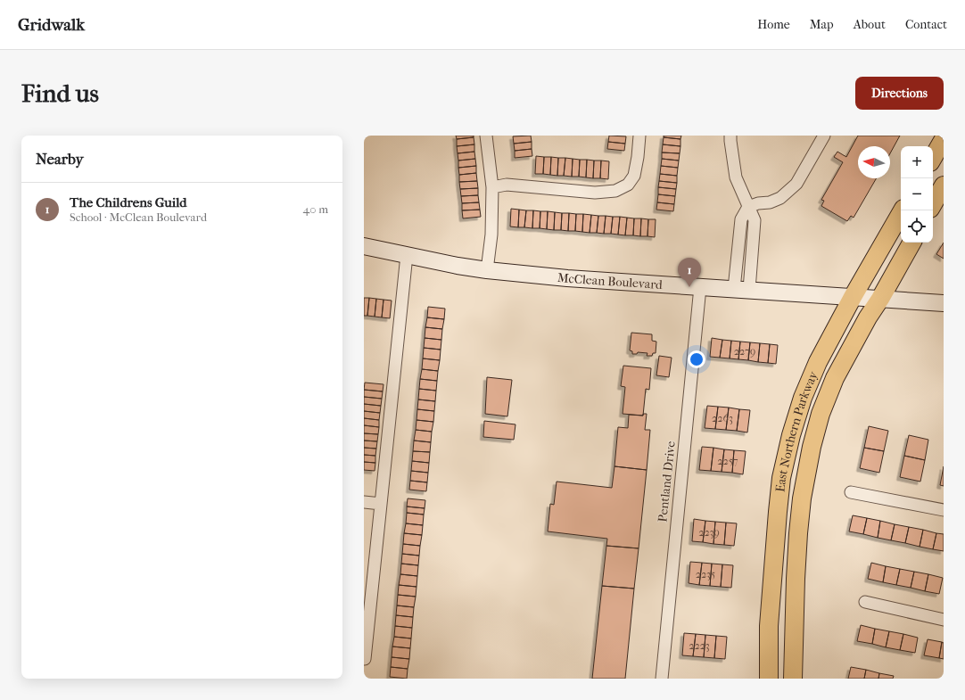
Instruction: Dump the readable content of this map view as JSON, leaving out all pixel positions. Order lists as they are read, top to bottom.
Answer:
{
  "streets": {
    "main road": ["East Northern Parkway"],
    "street": ["McClean Boulevard", "Pentland Drive"]
  },
  "crossings": [
    ["McClean Boulevard", "East Northern Parkway"],
    ["McClean Boulevard", "Pentland Drive"]
  ],
  "house_numbers": [
    "2279",
    "2263",
    "2257",
    "2239",
    "2235",
    "2223"
  ],
  "north": "left",
  "page": {
    "header": "Gridwalk",
    "nav": [
      "Home",
      "Map",
      "About",
      "Contact"
    ],
    "buttons": "Directions",
    "title": "Find us",
    "heading": "Nearby",
    "map_buttons": ["+", "−"],
    "list": [
      {
        "mark": "1",
        "name": "The Childrens Guild",
        "note": "School · McClean Boulevard",
        "value": "40 m"
      }
    ],
    "pins": "1"
  }
}
